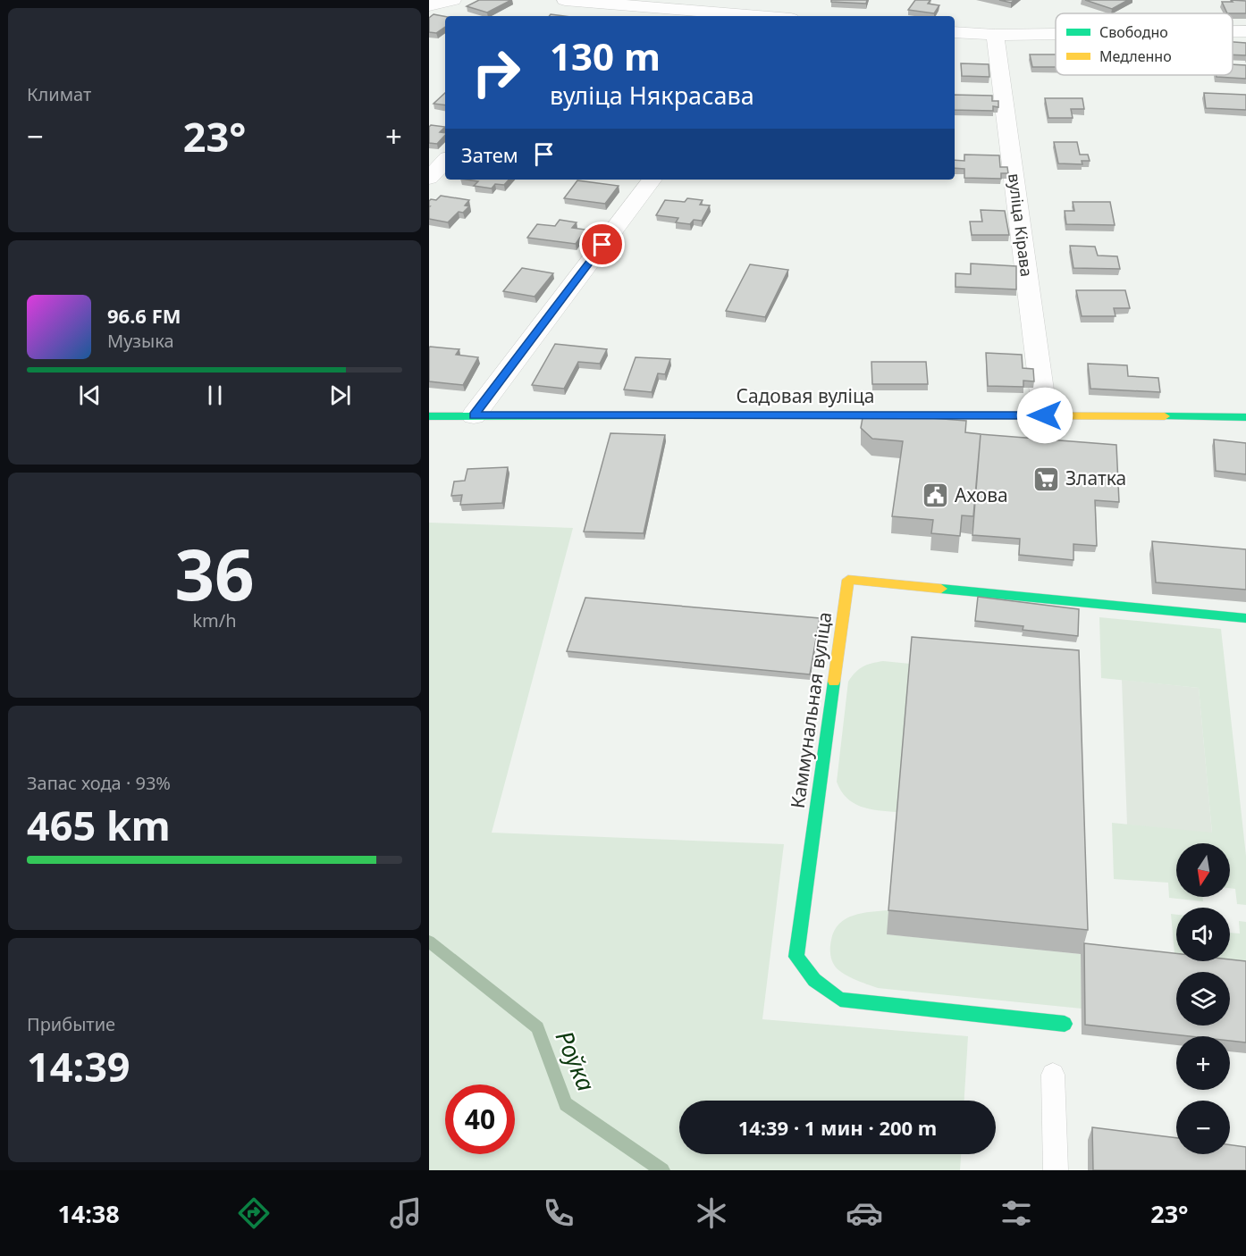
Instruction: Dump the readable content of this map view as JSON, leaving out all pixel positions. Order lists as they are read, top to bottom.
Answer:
{
  "streets": {
    "street": ["вуліца Кірава", "Садовая вуліца", "Каммунальная вуліца"]
  },
  "crossings": [
    ["вуліца Кірава", "Садовая вуліца"]
  ],
  "water": ["Роўка"],
  "places": {
    "supermarket": ["Златка"],
    "public building": ["Ахова"]
  },
  "legend": ["Свободно", "Медленно"],
  "north": "bottom",
  "page": {
    "tile": [
      "Климат",
      ["36", "km/h"],
      ["Запас хода · 93%", "465 km"],
      ["Прибытие", "14:39"]
    ],
    "turn": ["130 m", "вуліца Някрасава"],
    "heat": ["−", "23°", "+"],
    "then": "Затем",
    "song": ["96.6 FM", "Музыка"],
    "map_buttons": ["+", "−"],
    "limit": "40",
    "trip": "14:39 · 1 мин · 200 m",
    "tabs": ["14:38", "23°"]
  }
}
